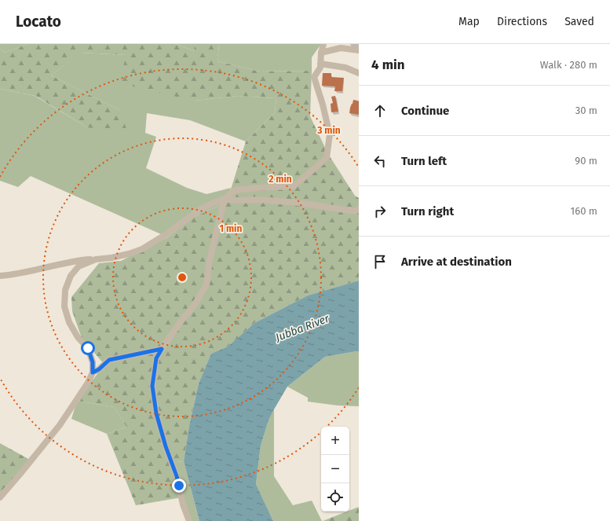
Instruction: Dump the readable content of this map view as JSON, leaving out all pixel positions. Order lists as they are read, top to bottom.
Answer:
{
  "water": ["Jubba River"],
  "page": {
    "header": "Locato",
    "nav": ["Map", "Directions", "Saved"],
    "heading": ["4 min", "Walk · 280 m"],
    "list": [
      ["Continue", "30 m"],
      ["Turn left", "90 m"],
      ["Turn right", "160 m"],
      "Arrive at destination"
    ],
    "map_buttons": ["+", "−"]
  },
  "rings": ["3 min", "2 min", "1 min"]
}
